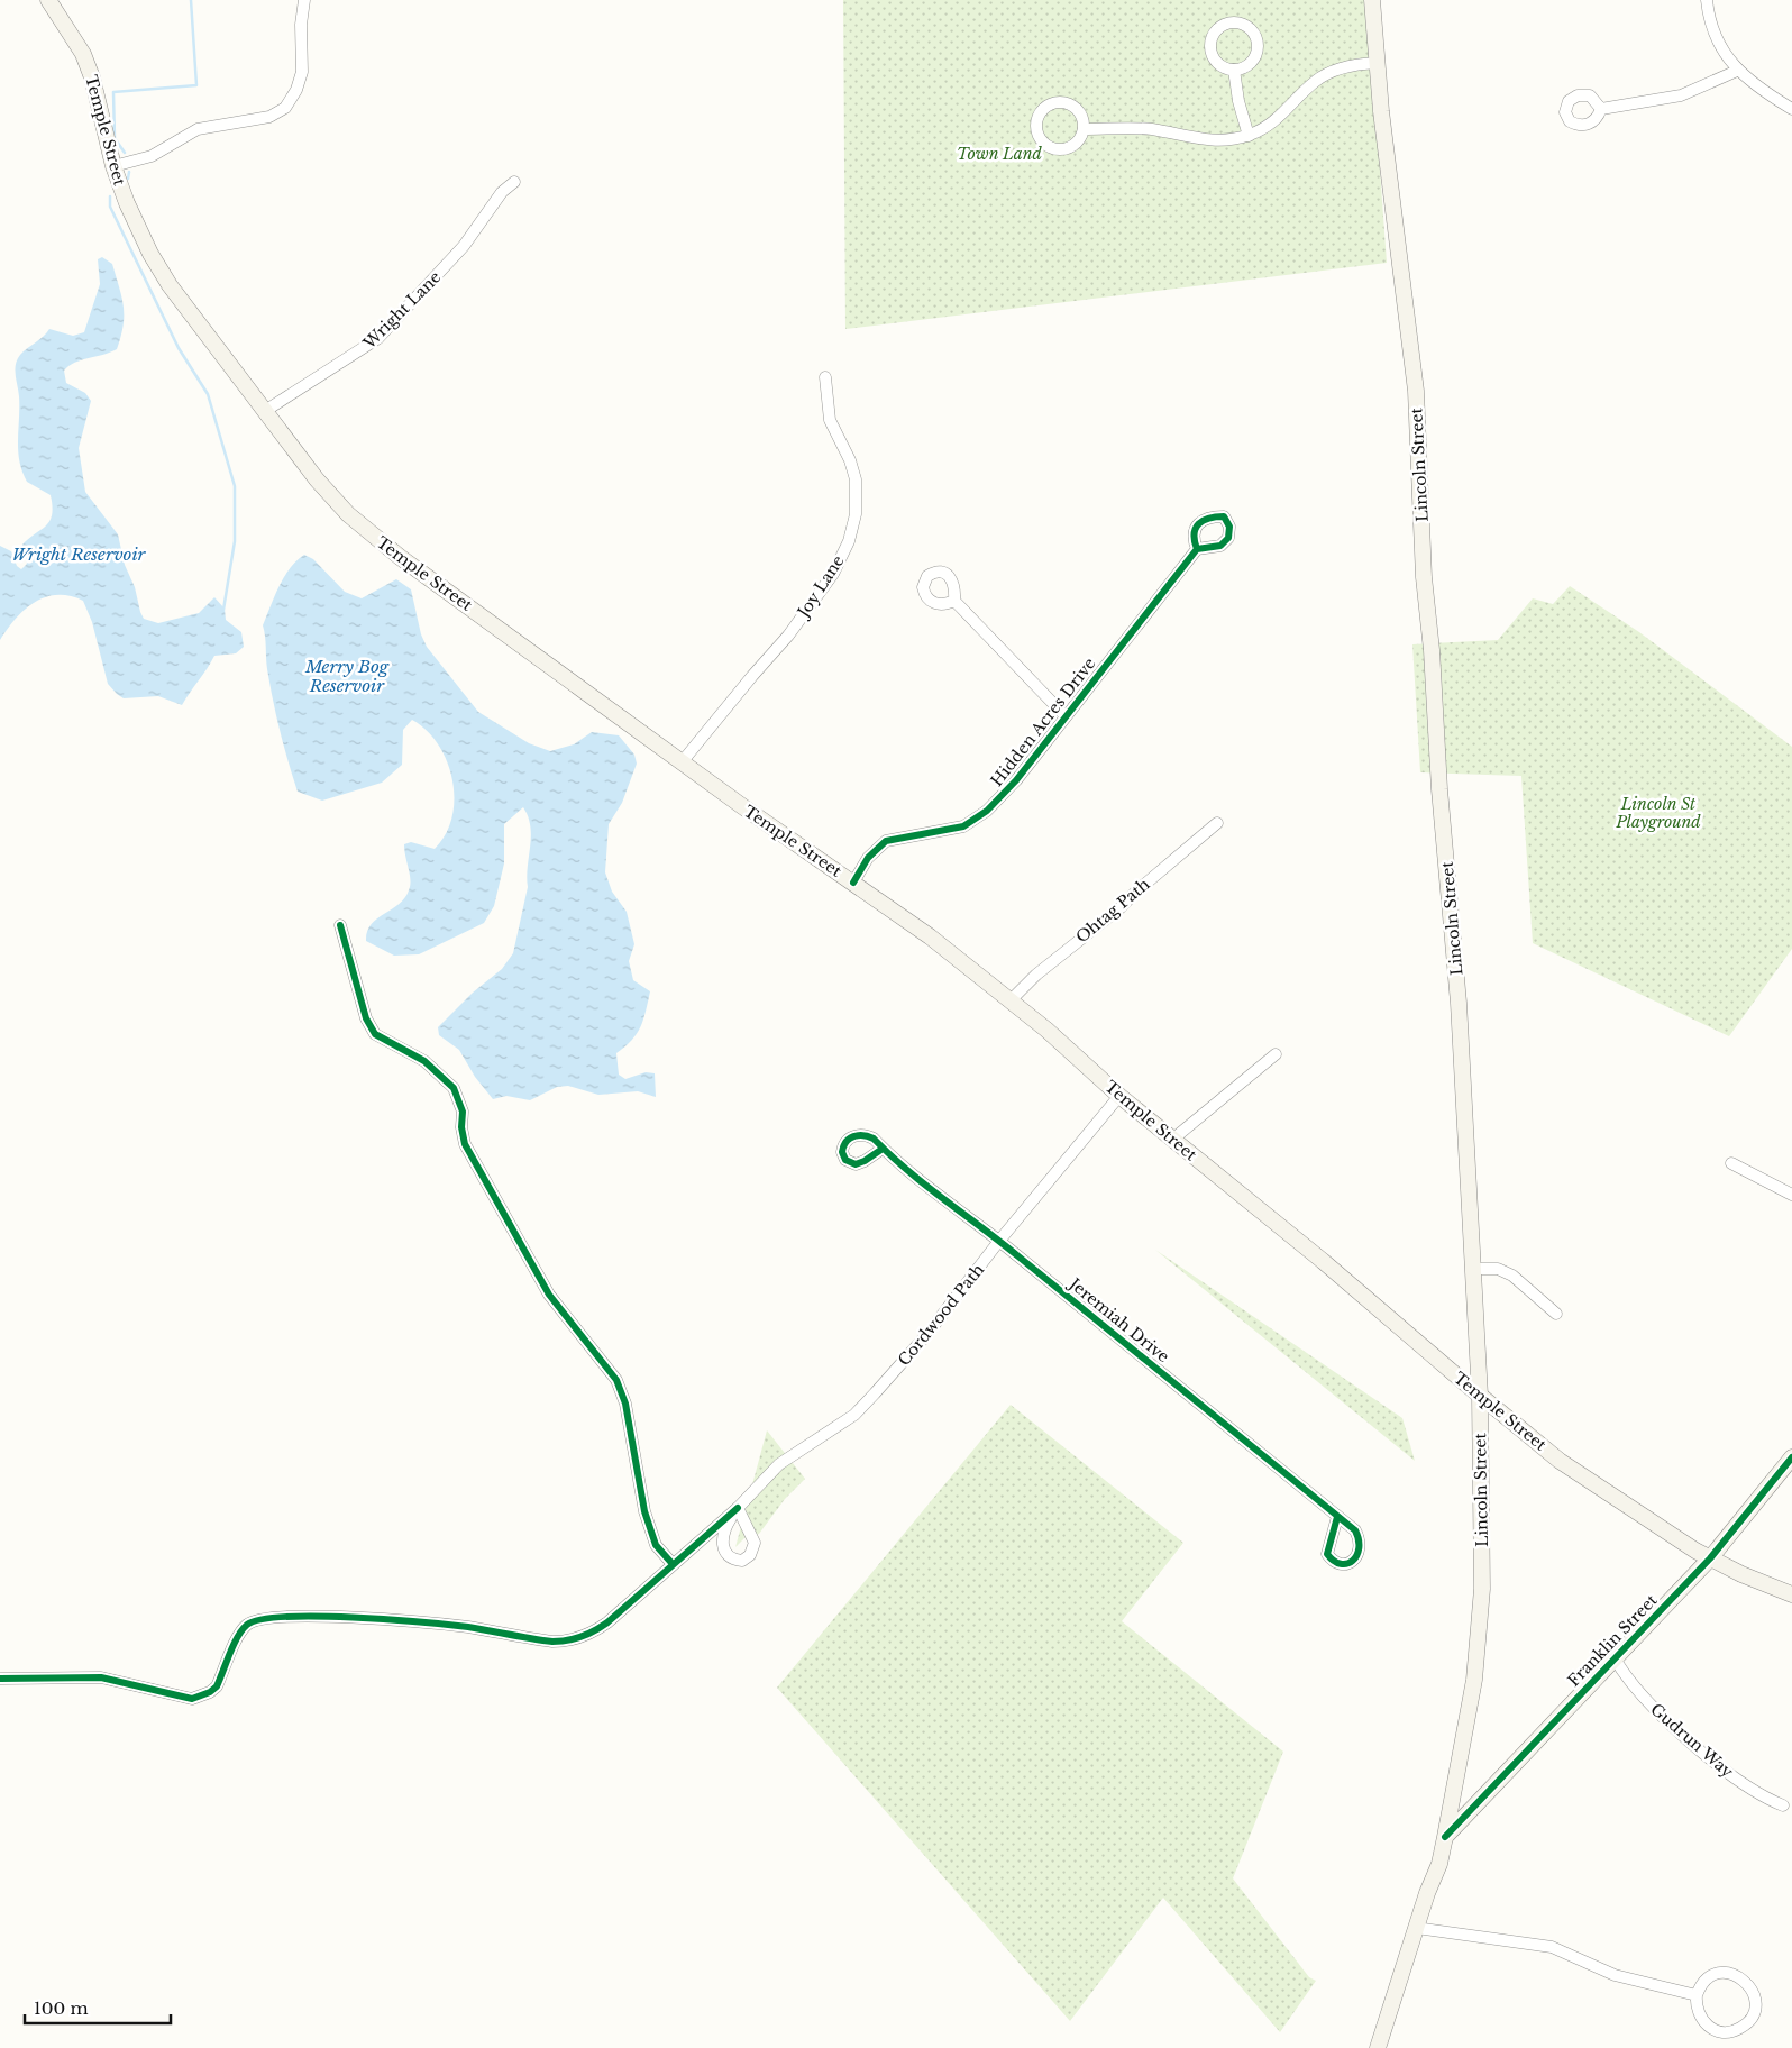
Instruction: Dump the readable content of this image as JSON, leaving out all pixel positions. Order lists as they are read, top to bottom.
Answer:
{
  "streets": {
    "main road": ["Temple Street", "Lincoln Street", "Franklin Street"],
    "street": [
      "Wright Lane",
      "Joy Lane",
      "Hidden Acres Drive",
      "Ohtag Path",
      "Cordwood Path",
      "Jeremiah Drive",
      "Gudrun Way"
    ]
  },
  "crossings": [
    ["Temple Street", "Wright Lane"],
    ["Temple Street", "Lincoln Street"],
    ["Temple Street", "Joy Lane"],
    ["Temple Street", "Hidden Acres Drive"],
    ["Temple Street", "Ohtag Path"],
    ["Temple Street", "Cordwood Path"],
    ["Temple Street", "Franklin Street"],
    ["Lincoln Street", "Franklin Street"],
    ["Cordwood Path", "Jeremiah Drive"],
    ["Franklin Street", "Gudrun Way"]
  ],
  "water": ["Wright Reservoir", "Merry Bog Reservoir"],
  "parks": ["Town Land", "Lincoln St Playground"],
  "scale_bar": "100 m"
}
